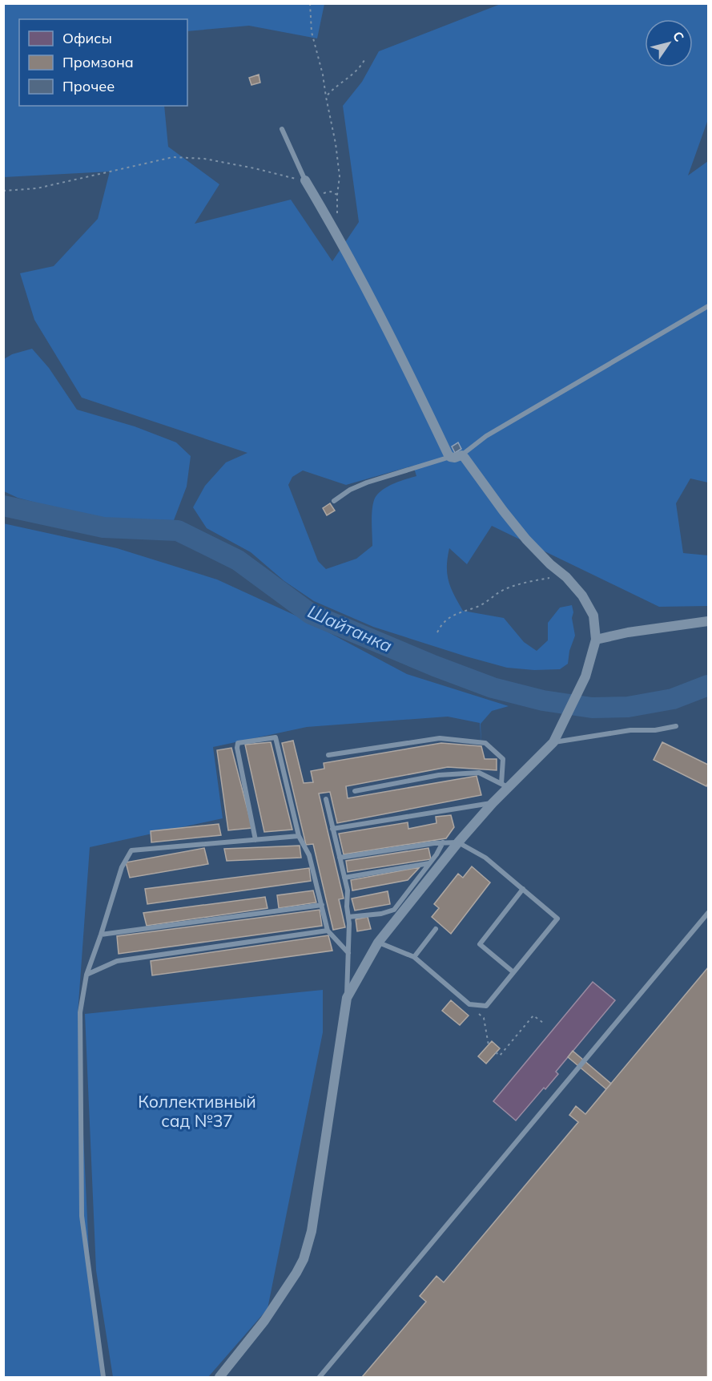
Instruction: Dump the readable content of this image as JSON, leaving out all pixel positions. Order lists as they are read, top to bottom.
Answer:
{
  "water": ["Шайтанка"],
  "parks": ["Коллективный сад №37"],
  "legend": ["Офисы", "Промзона", "Прочее"],
  "north": "top right"
}
